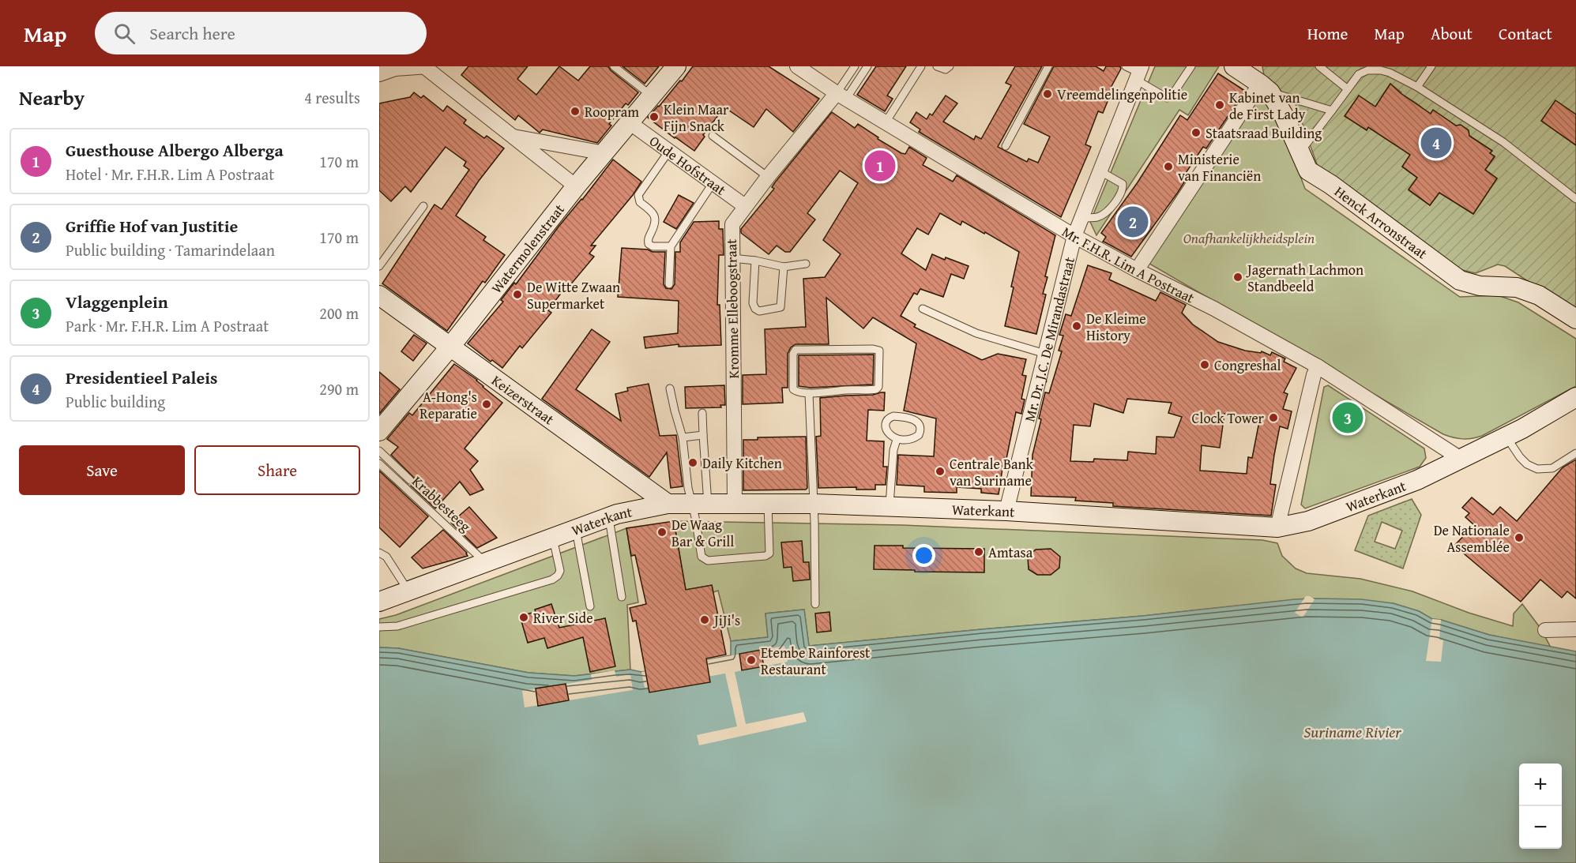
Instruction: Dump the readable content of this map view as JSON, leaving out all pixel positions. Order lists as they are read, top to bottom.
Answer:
{
  "streets": {
    "main road": [
      "Henck Arronstraat",
      "Watermolenstraat",
      "Keizerstraat",
      "Waterkant"
    ],
    "street": [
      "Oude Hofstraat",
      "Mr. F.H.R. Lim A Postraat",
      "Kromme Elleboogstraat",
      "Mr. Dr. J.C. De Mirandastraat"
    ],
    "lane": ["Krabbesteeg"]
  },
  "crossings": [
    ["Oude Hofstraat", "Watermolenstraat"],
    ["Oude Hofstraat", "Kromme Elleboogstraat"],
    ["Watermolenstraat", "Keizerstraat"],
    ["Mr. F.H.R. Lim A Postraat", "Kromme Elleboogstraat"],
    ["Mr. F.H.R. Lim A Postraat", "Mr. Dr. J.C. De Mirandastraat"],
    ["Mr. F.H.R. Lim A Postraat", "Waterkant"],
    ["Kromme Elleboogstraat", "Waterkant"],
    ["Mr. Dr. J.C. De Mirandastraat", "Waterkant"],
    ["Keizerstraat", "Waterkant"],
    ["Waterkant", "Krabbesteeg"]
  ],
  "water": ["Suriname Rivier"],
  "parks": ["Onafhankelijkheidsplein"],
  "places": [
    "Vreemdelingenpolitie",
    "Kabinet van de First Lady",
    "Roopram",
    "Klein Maar Fijn Snack",
    "Staatsraad Building",
    "Ministerie van Financiën",
    "Jagernath Lachmon Standbeeld",
    "De Witte Zwaan Supermarket",
    "De Kleime History",
    "Congreshal",
    "A-Hong's Reparatie",
    "Clock Tower",
    "Daily Kitchen",
    "Centrale Bank van Suriname",
    "De Waag Bar & Grill",
    "De Nationale Assemblée",
    "Amtasa",
    "River Side",
    "JiJi's",
    "Etembe Rainforest Restaurant"
  ],
  "page": {
    "header": "Map",
    "search": "Search here",
    "nav": [
      "Home",
      "Map",
      "About",
      "Contact"
    ],
    "heading": ["Nearby", "4 results"],
    "pins": [
      "4",
      "1",
      "2",
      "3"
    ],
    "list": [
      {
        "mark": "1",
        "name": "Guesthouse Albergo Alberga",
        "note": "Hotel · Mr. F.H.R. Lim A Postraat",
        "value": "170 m"
      },
      {
        "mark": "2",
        "name": "Griffie Hof van Justitie",
        "note": "Public building · Tamarindelaan",
        "value": "170 m"
      },
      {
        "mark": "3",
        "name": "Vlaggenplein",
        "note": "Park · Mr. F.H.R. Lim A Postraat",
        "value": "200 m"
      },
      {
        "mark": "4",
        "name": "Presidentieel Paleis",
        "note": "Public building",
        "value": "290 m"
      }
    ],
    "buttons": ["Save", "Share"],
    "map_buttons": ["+", "−"]
  }
}
